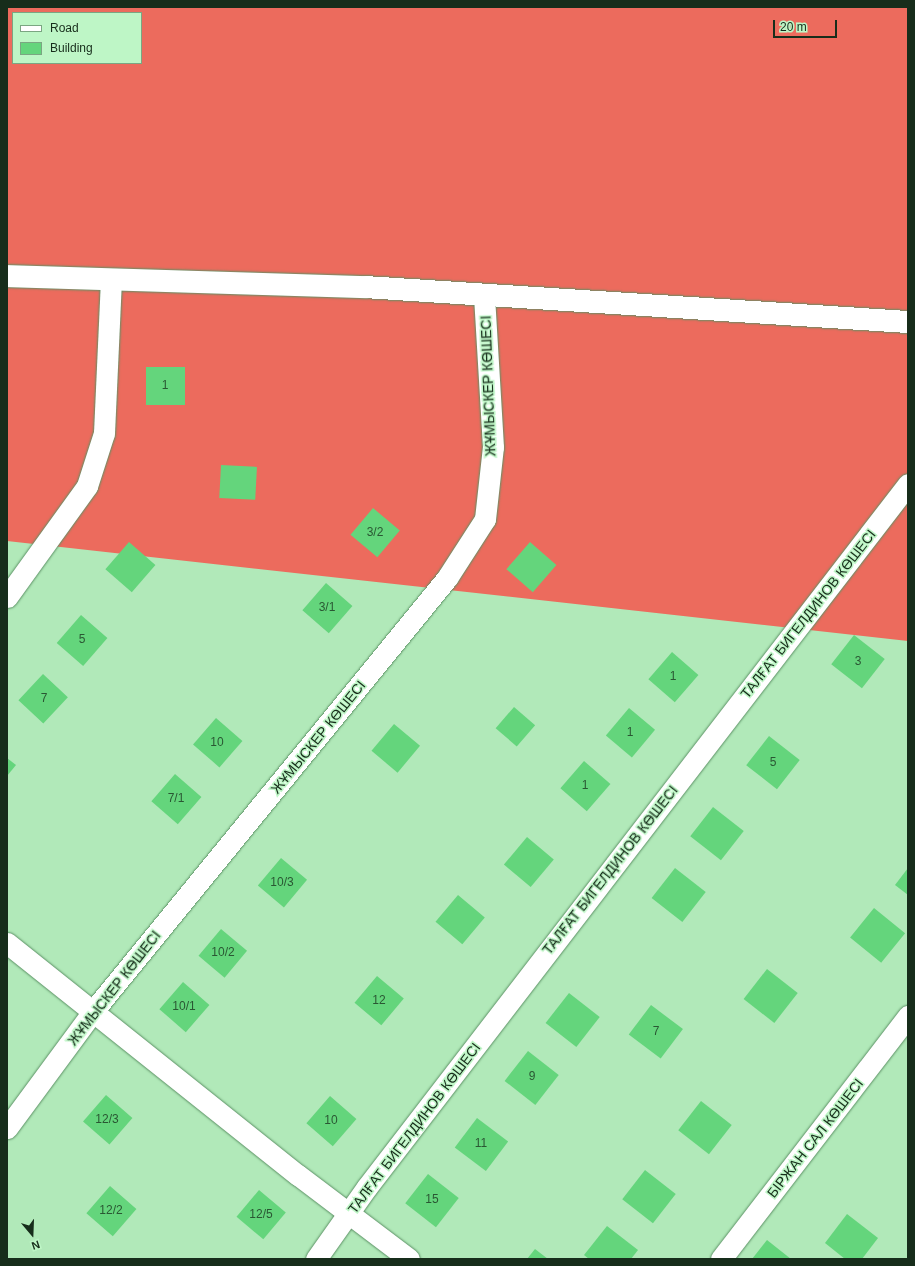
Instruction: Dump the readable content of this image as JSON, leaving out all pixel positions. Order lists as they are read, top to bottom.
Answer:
{
  "streets": {
    "street": ["ЖҰМЫСКЕР КӨШЕСІ", "ТАЛҒАТ БИГЕЛДИНОВ КӨШЕСІ", "БІРЖАН САЛ КӨШЕСІ"]
  },
  "house_numbers": [
    "1",
    "3/2",
    "3/1",
    "5",
    "3",
    "1",
    "7",
    "1",
    "10",
    "5",
    "1",
    "7/1",
    "10/3",
    "10/2",
    "12",
    "10/1",
    "7",
    "9",
    "12/3",
    "10",
    "11",
    "15",
    "12/2",
    "12/5"
  ],
  "legend": ["Road", "Building"],
  "scale_bar": "20 m",
  "north": "bottom"
}
